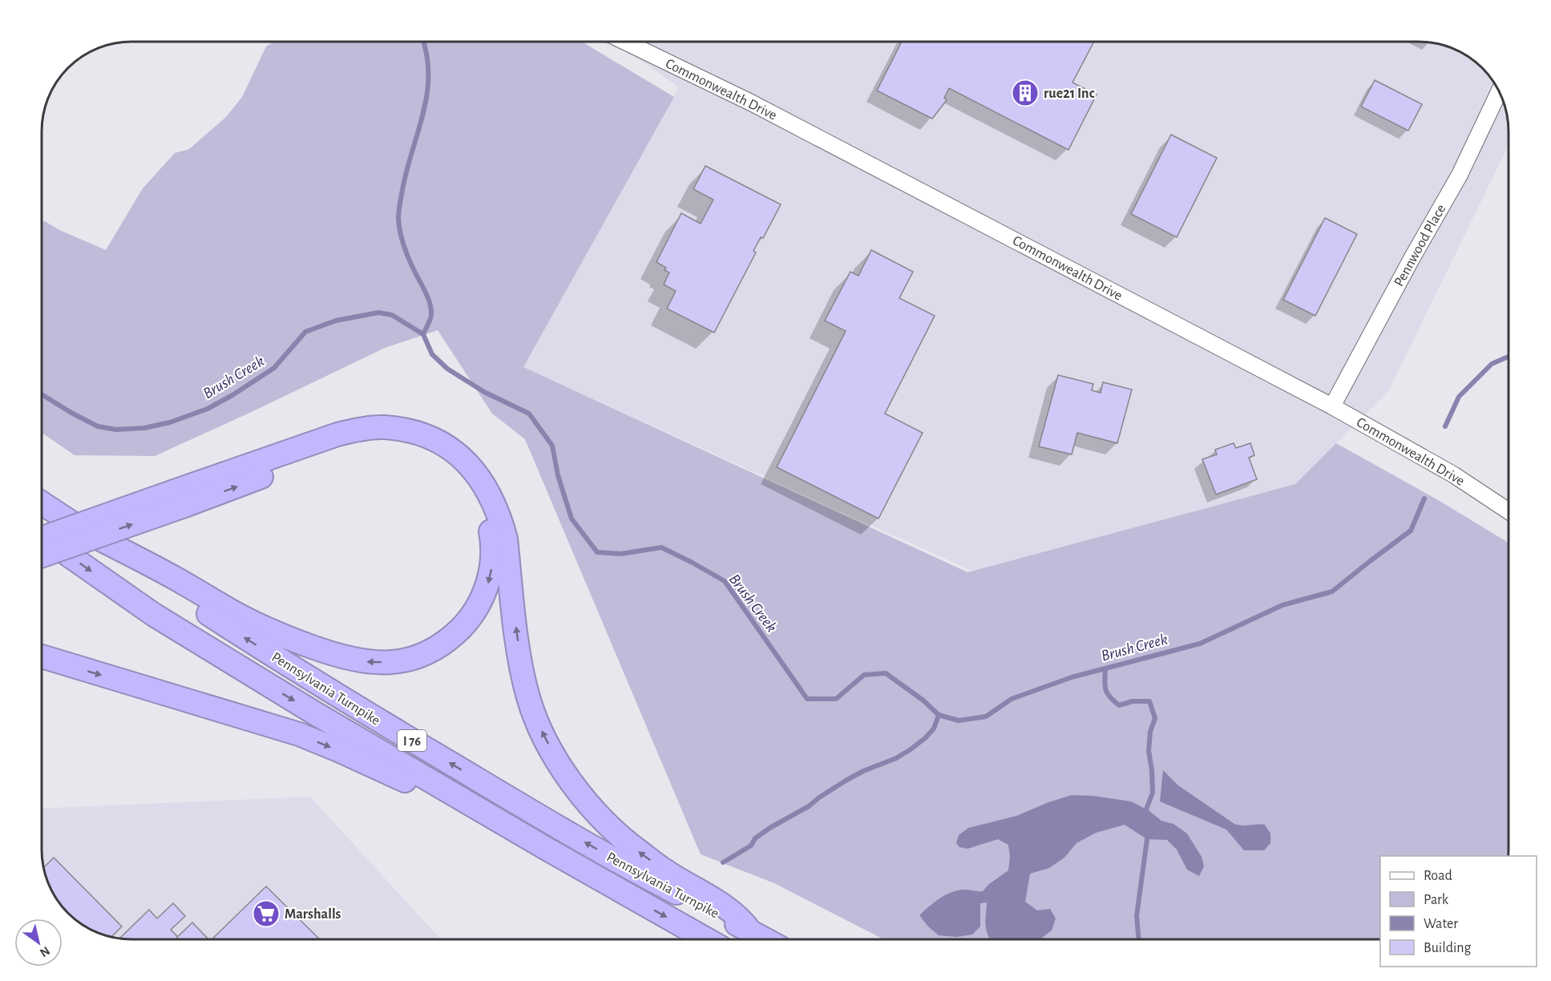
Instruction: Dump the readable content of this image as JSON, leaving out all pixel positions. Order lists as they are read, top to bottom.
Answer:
{
  "streets": {
    "highway": ["Pennsylvania Turnpike", "I 76"],
    "street": ["Commonwealth Drive", "Pennwood Place"]
  },
  "crossings": [
    ["Commonwealth Drive", "Pennwood Place"]
  ],
  "water": ["Brush Creek"],
  "places": {
    "building": ["rue21 Inc"],
    "supermarket": ["Marshalls"]
  },
  "legend": [
    "Road",
    "Park",
    "Water",
    "Building"
  ],
  "north": "bottom right"
}
